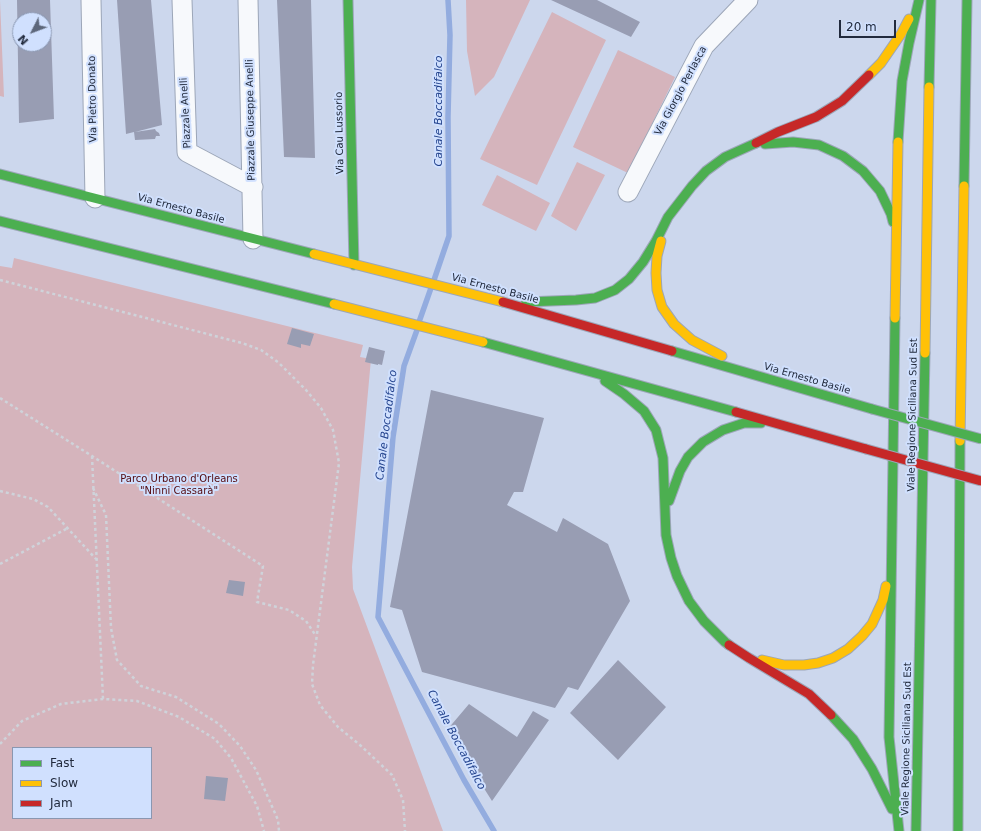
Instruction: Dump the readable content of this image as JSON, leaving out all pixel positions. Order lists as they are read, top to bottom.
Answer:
{
  "streets": {
    "street": [
      "Via Giorgio Perlasca",
      "Via Pietro Donato",
      "Piazzale Anelli",
      "Piazzale Giuseppe Anelli",
      "Via Cau Lussorio",
      "Via Ernesto Basile",
      "Viale Regione Siciliana Sud Est"
    ]
  },
  "crossings": [
    ["Via Pietro Donato", "Via Ernesto Basile"],
    ["Piazzale Anelli", "Piazzale Giuseppe Anelli"],
    ["Piazzale Giuseppe Anelli", "Via Ernesto Basile"],
    ["Via Cau Lussorio", "Via Ernesto Basile"]
  ],
  "water": ["Canale Boccadifalco"],
  "parks": ["Parco Urbano d'Orleans \"Ninni Cassarà\""],
  "legend": ["Fast", "Slow", "Jam"],
  "scale_bar": "20 m",
  "north": "bottom left"
}
